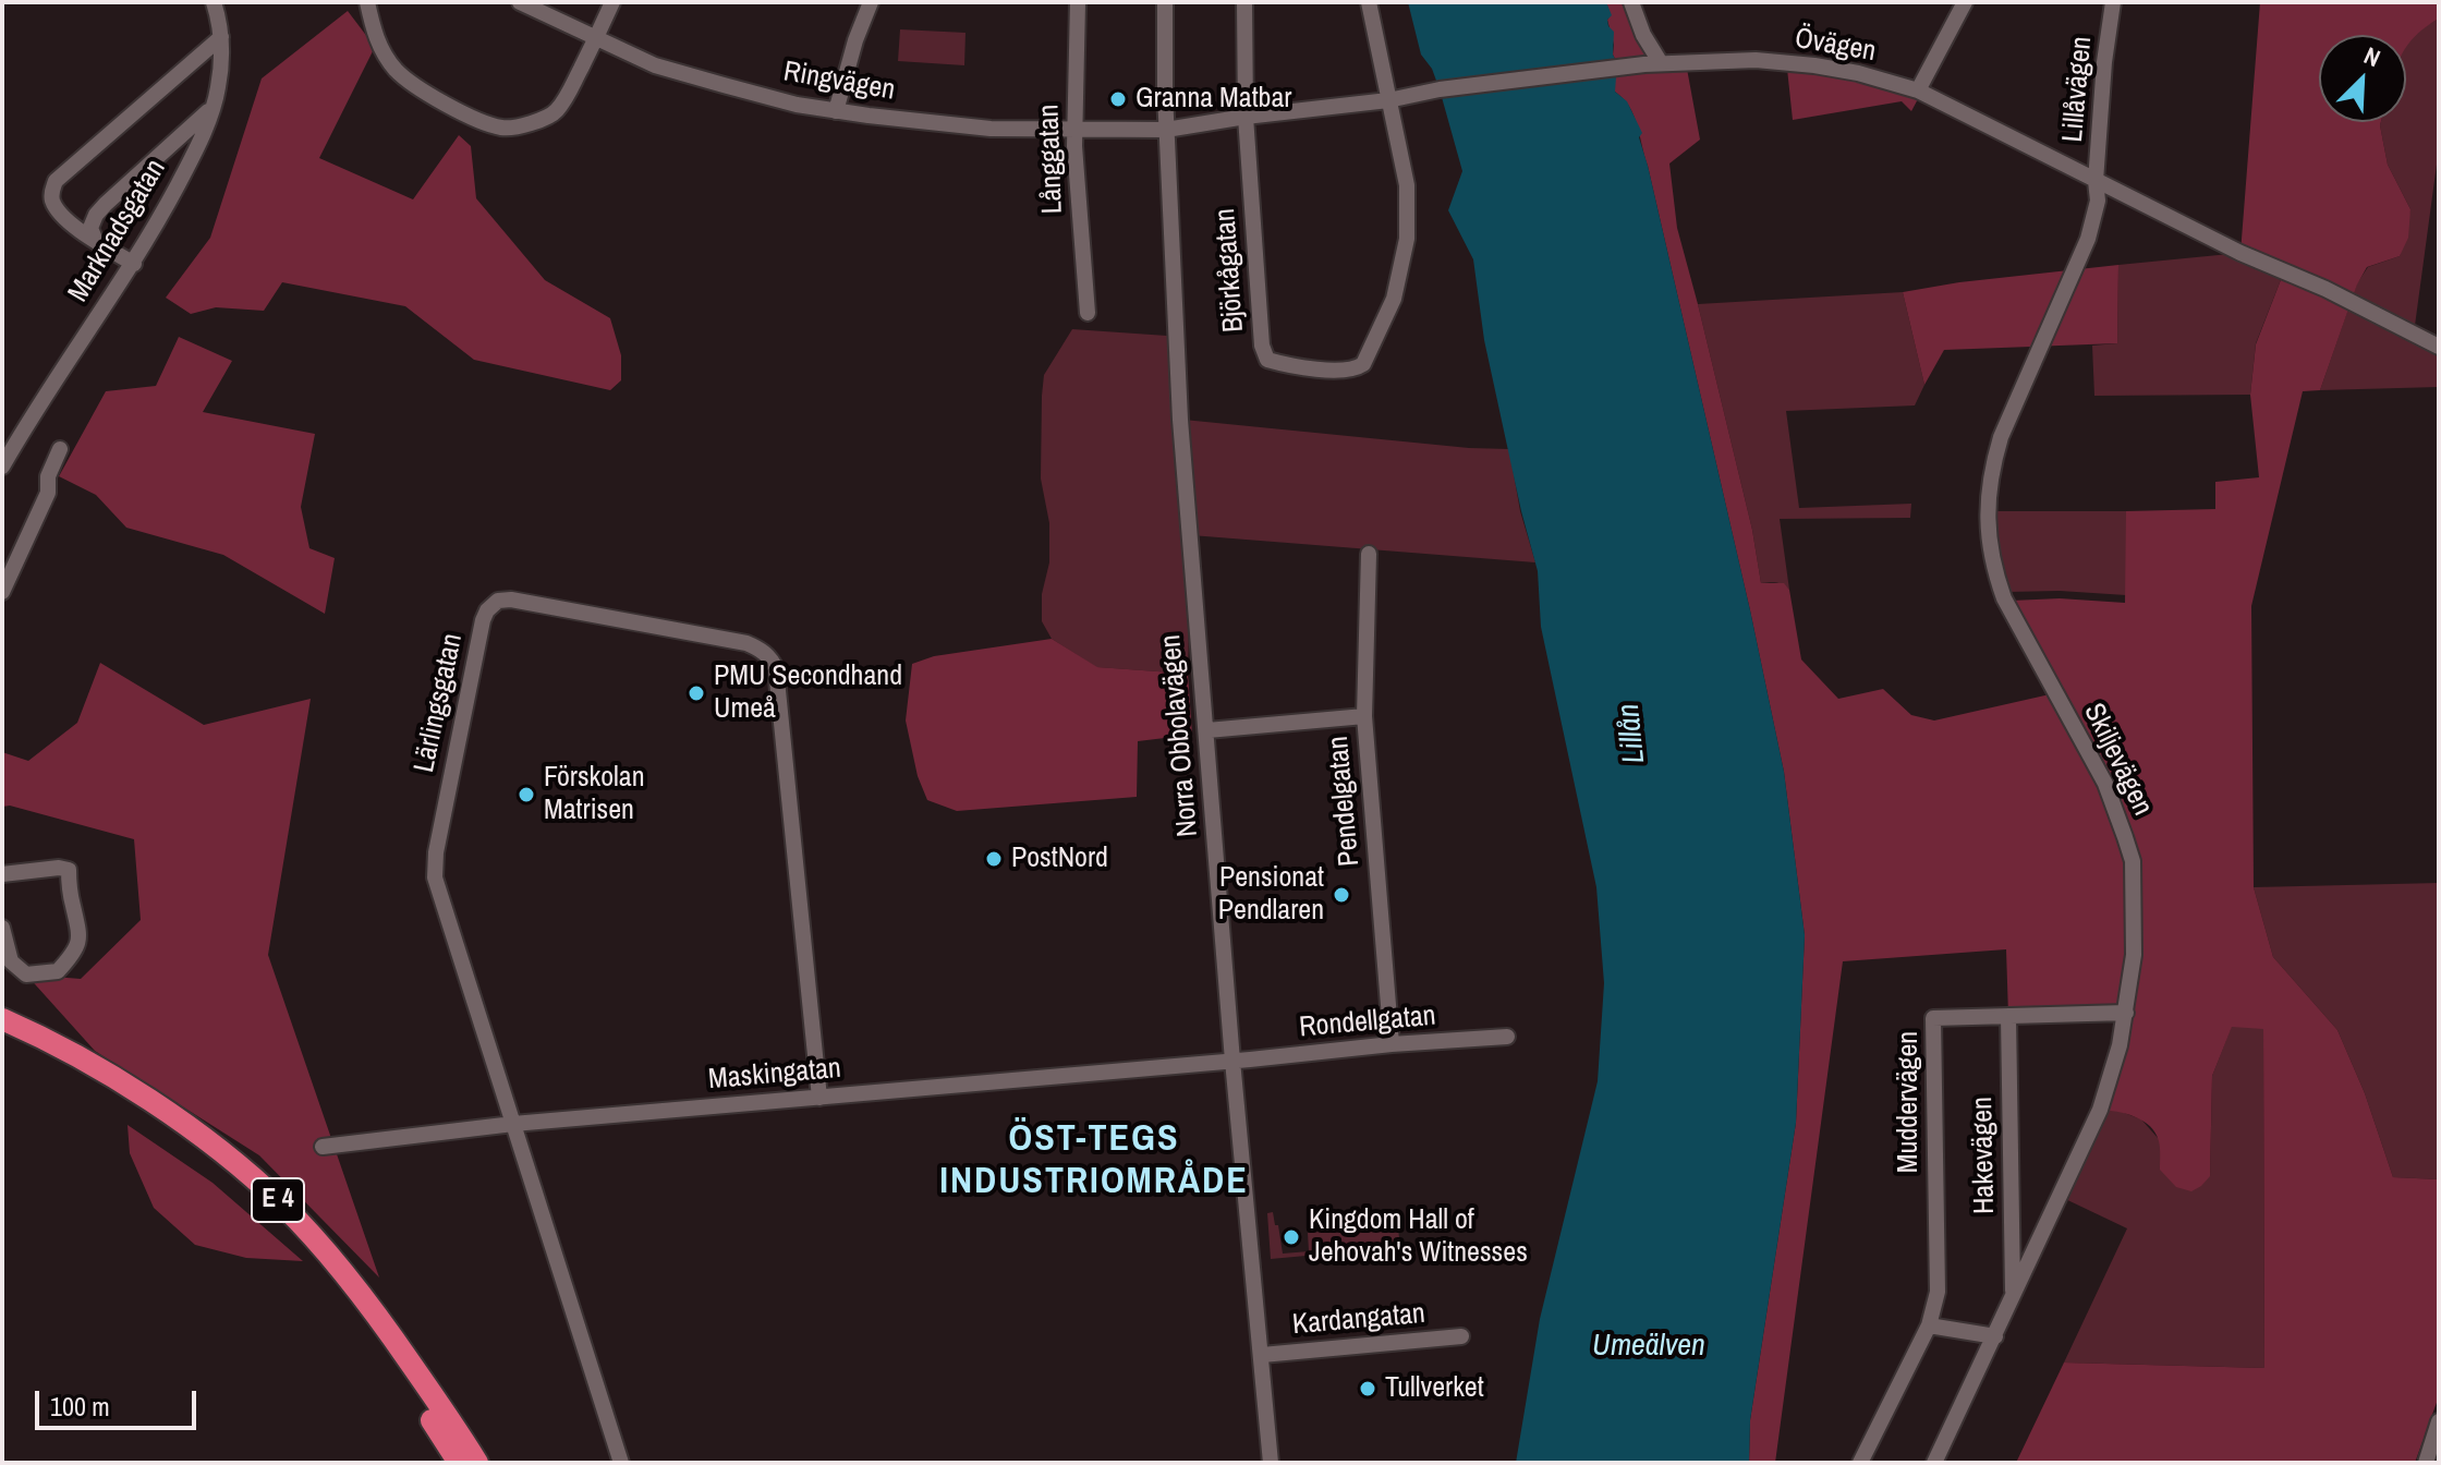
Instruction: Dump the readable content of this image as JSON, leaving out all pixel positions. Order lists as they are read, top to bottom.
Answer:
{
  "streets": {
    "highway": ["E 4"],
    "street": [
      "Övägen",
      "Ringvägen",
      "Lillåvägen",
      "Långgatan",
      "Marknadsgatan",
      "Björkågatan",
      "Lärlingsgatan",
      "Norra Obbolavägen",
      "Skiljevägen",
      "Pendelgatan",
      "Rondellgatan",
      "Maskingatan",
      "Muddervägen",
      "Hakevägen",
      "Kardangatan"
    ]
  },
  "crossings": [
    ["Övägen", "Ringvägen"],
    ["Övägen", "Lillåvägen"],
    ["Övägen", "Björkågatan"],
    ["Övägen", "Norra Obbolavägen"],
    ["Övägen", "Skiljevägen"],
    ["Ringvägen", "Långgatan"],
    ["Ringvägen", "Norra Obbolavägen"],
    ["Lillåvägen", "Skiljevägen"],
    ["Lärlingsgatan", "Maskingatan"],
    ["Norra Obbolavägen", "Rondellgatan"],
    ["Norra Obbolavägen", "Maskingatan"],
    ["Norra Obbolavägen", "Kardangatan"],
    ["Skiljevägen", "Muddervägen"],
    ["Skiljevägen", "Hakevägen"],
    ["Pendelgatan", "Rondellgatan"],
    ["Rondellgatan", "Maskingatan"],
    ["Muddervägen", "Hakevägen"]
  ],
  "districts": ["ÖST-TEGS INDUSTRIOMRÅDE"],
  "water": ["Lillån", "Umeälven"],
  "places": [
    "Granna Matbar",
    "PMU Secondhand Umeå",
    "Förskolan Matrisen",
    "PostNord",
    "Pensionat Pendlaren",
    "Kingdom Hall of Jehovah's Witnesses",
    "Tullverket"
  ],
  "scale_bar": "100 m",
  "north": "top right"
}
